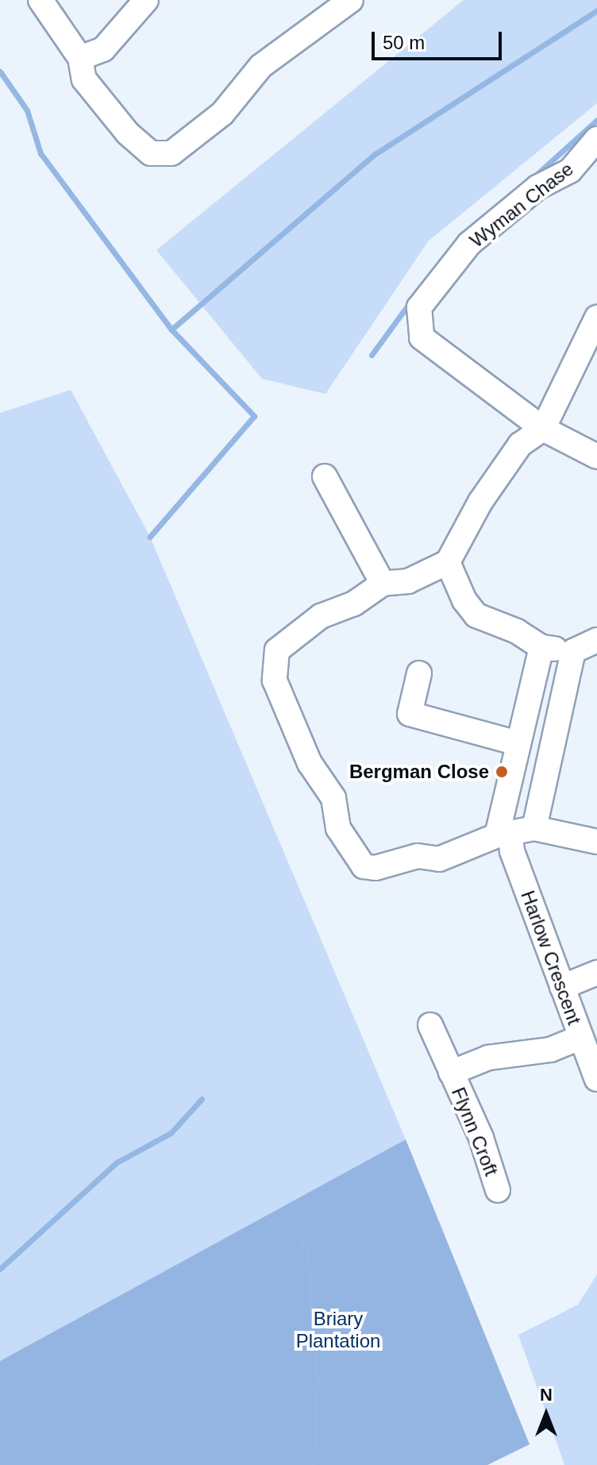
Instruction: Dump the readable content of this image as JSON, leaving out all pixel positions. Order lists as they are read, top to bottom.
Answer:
{
  "streets": {
    "street": ["Wyman Chase", "Harlow Crescent", "Flynn Croft"]
  },
  "crossings": [
    ["Harlow Crescent", "Flynn Croft"]
  ],
  "parks": ["Briary Plantation"],
  "places": ["Bergman Close"],
  "scale_bar": "50 m",
  "north": "top"
}
